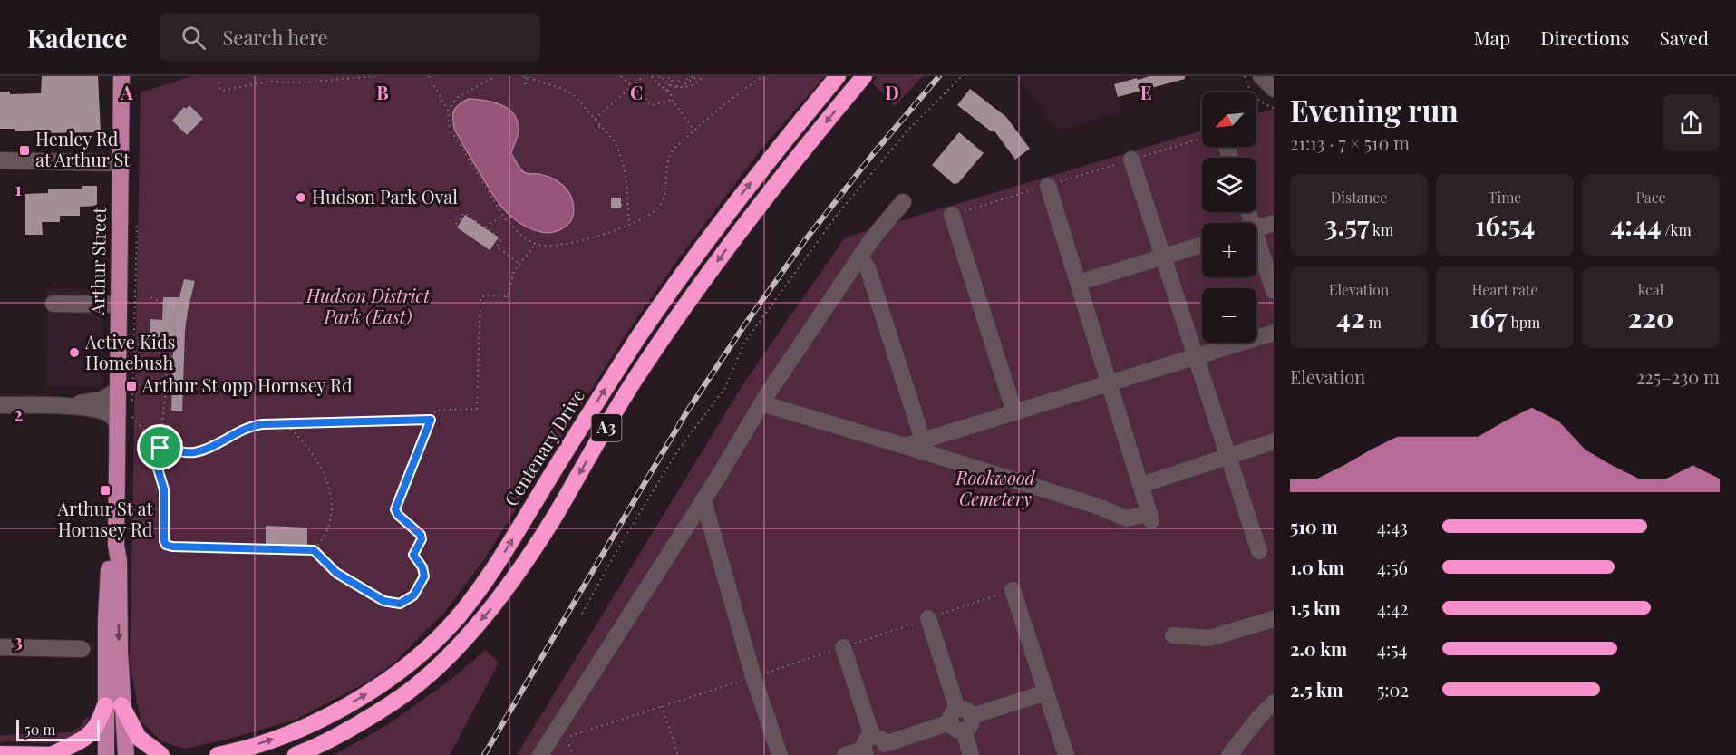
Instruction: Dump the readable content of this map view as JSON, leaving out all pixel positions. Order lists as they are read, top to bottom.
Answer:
{
  "streets": {
    "highway": ["A3", "Centenary Drive"],
    "main road": ["Arthur Street"]
  },
  "parks": ["Hudson District Park (East)", "Rookwood Cemetery"],
  "places": {
    "transit": ["Henley Rd at Arthur St", "Arthur St opp Hornsey Rd", "Arthur St at Hornsey Rd"],
    "other": ["Hudson Park Oval", "Active Kids Homebush"]
  },
  "scale_bar": "50 m",
  "north": "bottom left",
  "page": {
    "header": "Kadence",
    "search": "Search here",
    "nav": ["Map", "Directions", "Saved"],
    "heading": ["Evening run", "21:13 · 7 × 510 m"],
    "map_buttons": ["+", "−"],
    "stats": [
      ["Distance", "3.57 km"],
      ["Time", "16:54"],
      ["Pace", "4:44 /km"],
      ["Elevation", "42 m"],
      ["Heart rate", "167 bpm"],
      ["kcal", "220"]
    ],
    "chart": ["Elevation", "225–230 m"],
    "list": [
      {
        "name": "510 m",
        "note": "4:43"
      },
      {
        "name": "1.0 km",
        "note": "4:56"
      },
      {
        "name": "1.5 km",
        "note": "4:42"
      },
      {
        "name": "2.0 km",
        "note": "4:54"
      },
      {
        "name": "2.5 km",
        "note": "5:02"
      }
    ],
    "scale": "50 m"
  },
  "grid": {
    "columns": [
      "A",
      "B",
      "C",
      "D",
      "E"
    ],
    "rows": ["1", "2", "3"]
  }
}
